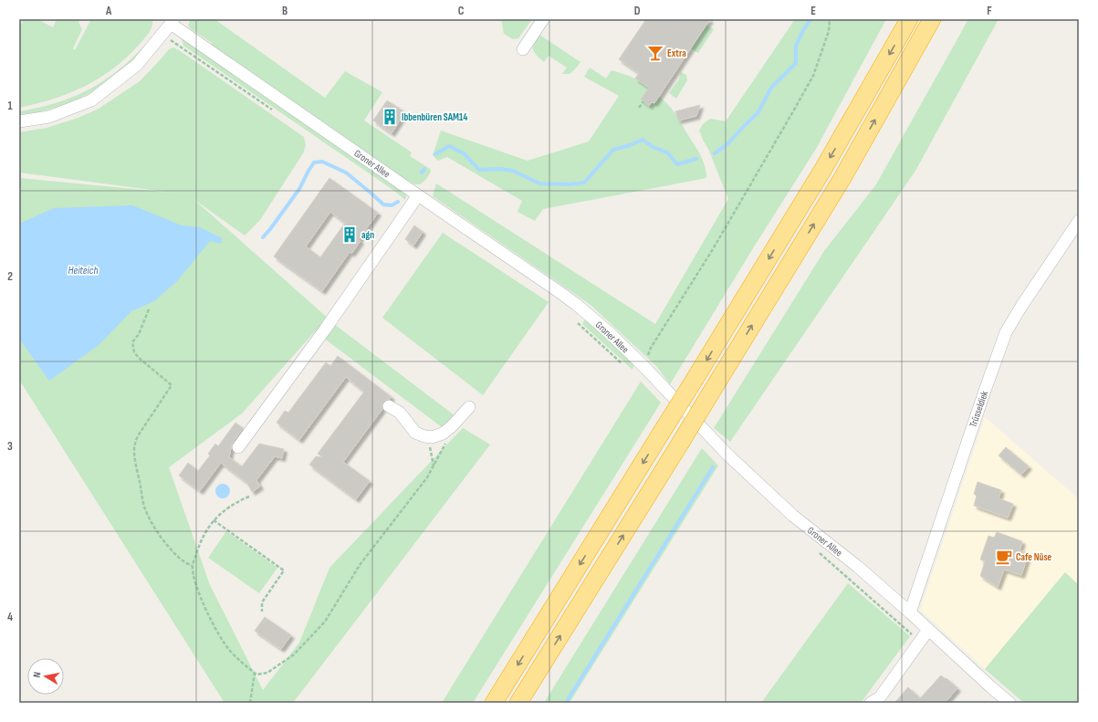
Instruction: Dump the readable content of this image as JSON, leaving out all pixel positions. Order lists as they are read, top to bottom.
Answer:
{
  "streets": {
    "street": ["Groner Allee", "Trüsseldiek"]
  },
  "crossings": [
    ["Groner Allee", "Trüsseldiek"]
  ],
  "water": ["Heiteich"],
  "places": {
    "bar": ["Extra"],
    "building": ["Ibbenbüren SAM14", "agn"],
    "cafe": ["Cafe Nüse"]
  },
  "north": "left",
  "grid": {
    "columns": [
      "A",
      "B",
      "C",
      "D",
      "E",
      "F"
    ],
    "rows": [
      "1",
      "2",
      "3",
      "4"
    ]
  }
}
